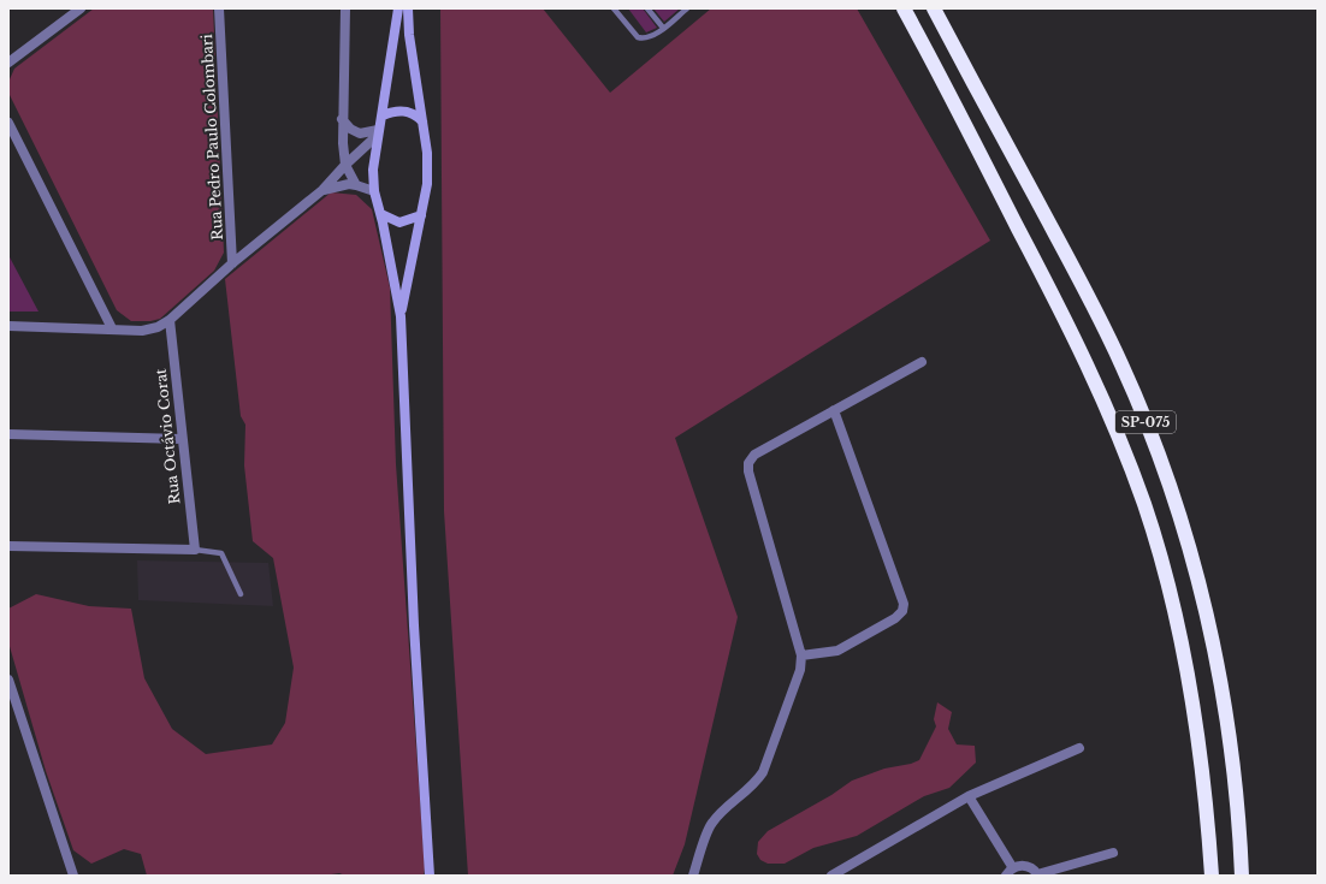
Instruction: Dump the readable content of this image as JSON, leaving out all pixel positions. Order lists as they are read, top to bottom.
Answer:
{
  "streets": {
    "highway": ["SP-075"],
    "street": ["Rua Pedro Paulo Colombari", "Rua Octávio Corat"]
  }
}
